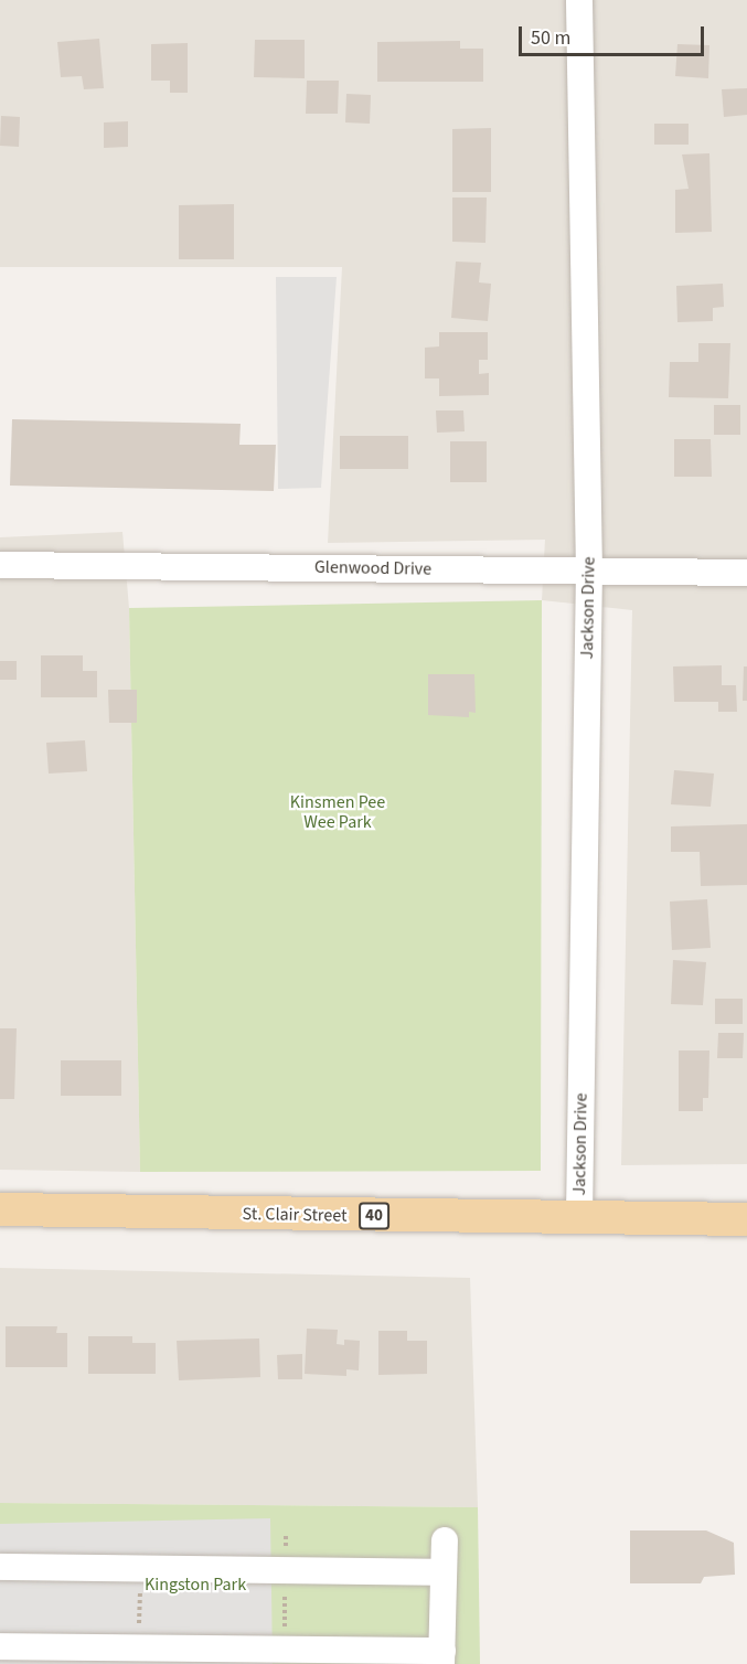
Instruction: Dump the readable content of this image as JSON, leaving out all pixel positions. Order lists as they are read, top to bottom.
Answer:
{
  "streets": {
    "main road": ["St. Clair Street", "40"],
    "street": ["Glenwood Drive", "Jackson Drive"]
  },
  "crossings": [
    ["Glenwood Drive", "Jackson Drive"],
    ["Jackson Drive", "St. Clair Street"]
  ],
  "parks": ["Kinsmen Pee Wee Park", "Kingston Park"],
  "scale_bar": "50 m"
}
